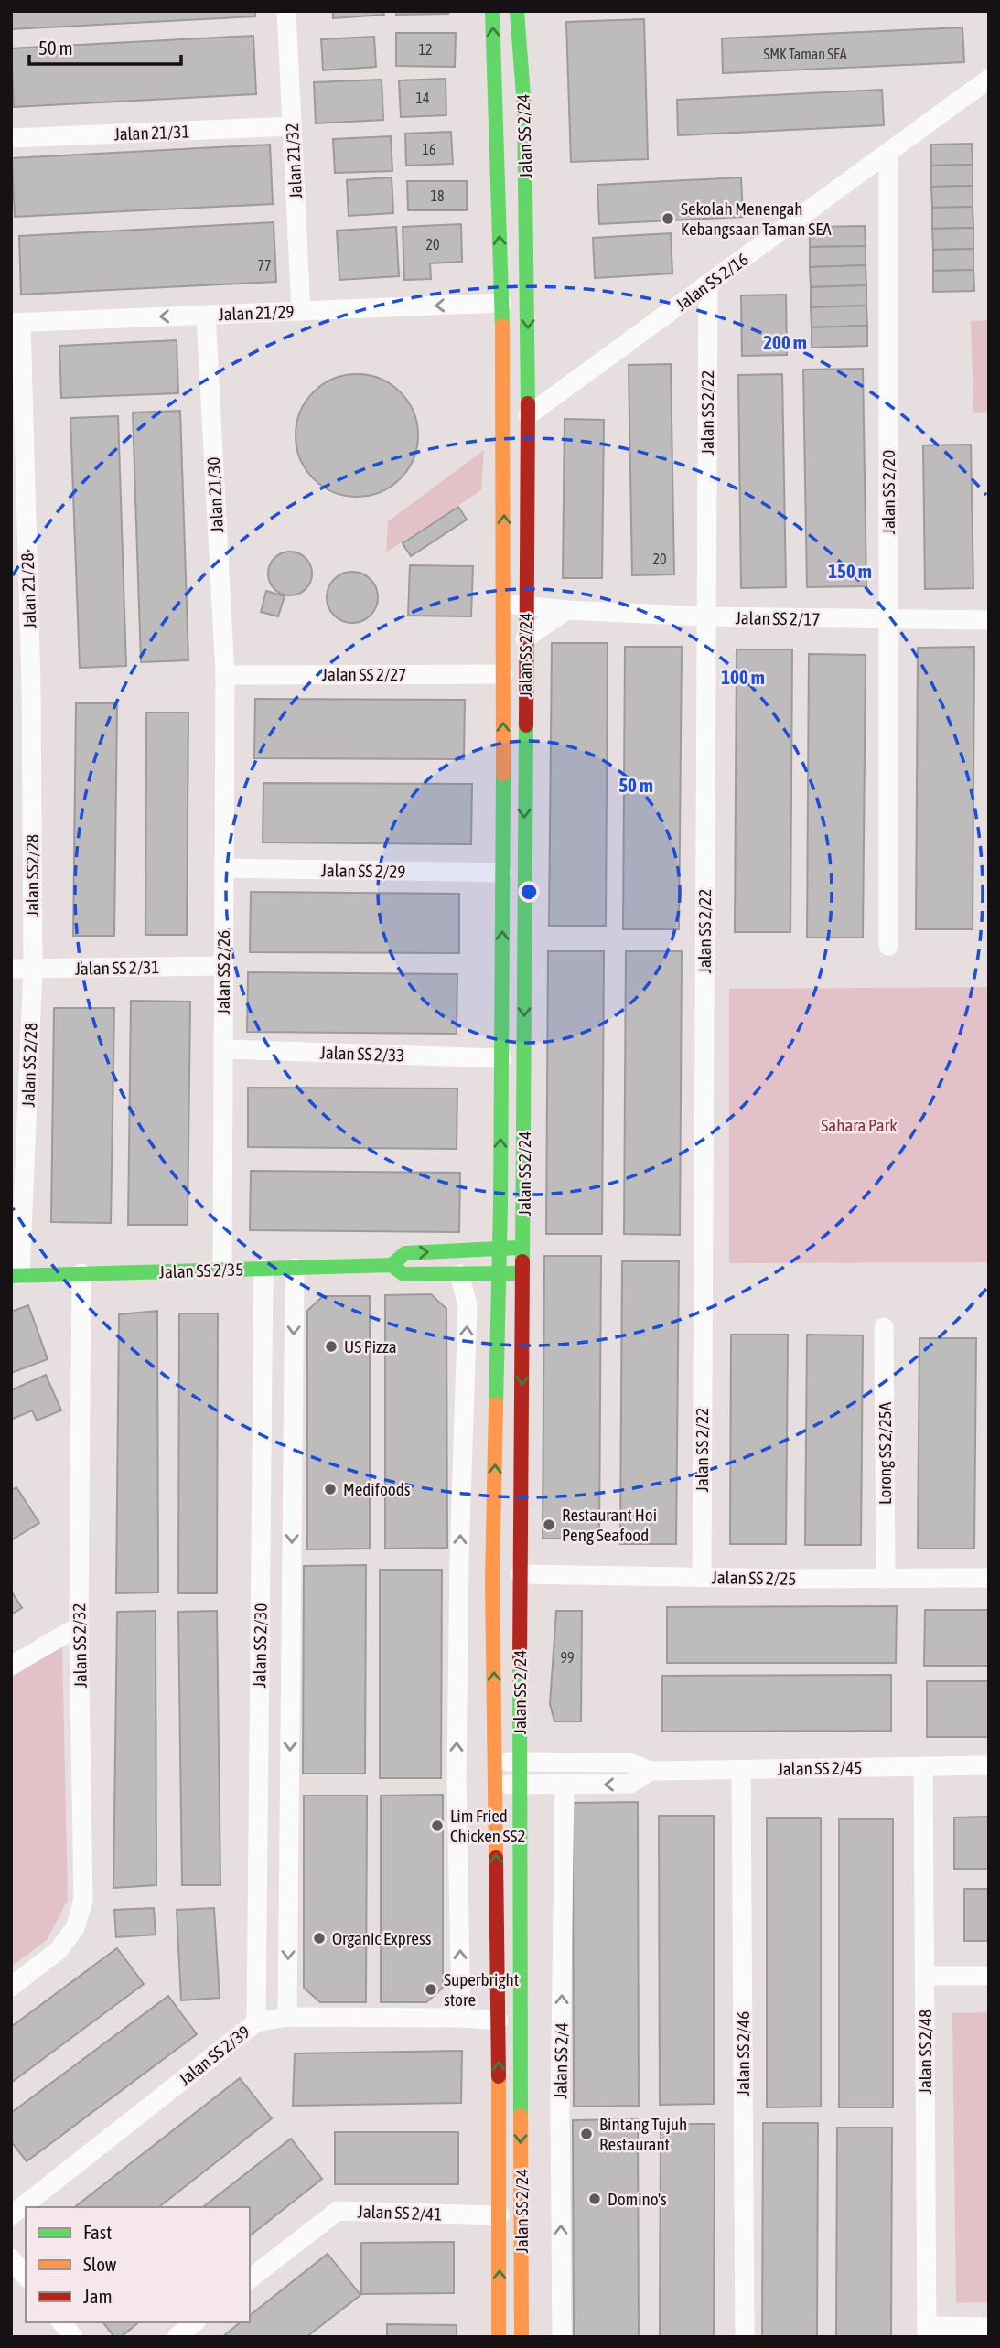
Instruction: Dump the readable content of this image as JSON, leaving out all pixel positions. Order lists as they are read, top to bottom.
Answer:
{
  "streets": {
    "main road": ["Jalan SS 2/24", "Jalan SS 2/35"],
    "street": [
      "Jalan 21/31",
      "Jalan 21/32",
      "Jalan SS 2/16",
      "Jalan 21/29",
      "Jalan SS 2/22",
      "Jalan SS 2/20",
      "Jalan 21/30",
      "Jalan 21/28",
      "Jalan SS 2/17",
      "Jalan SS 2/27",
      "Jalan SS 2/29",
      "Jalan SS2/28",
      "Jalan SS 2/31",
      "Jalan SS 2/26",
      "Jalan SS 2/33",
      "Jalan SS 2/28",
      "Lorong SS 2/25A",
      "Jalan SS 2/25",
      "Jalan SS 2/32",
      "Jalan SS 2/30",
      "Jalan SS 2/45",
      "Jalan SS 2/48",
      "Jalan SS 2/46",
      "Jalan SS 2/39",
      "Jalan SS 2/4",
      "Jalan SS 2/41"
    ]
  },
  "crossings": [
    ["Jalan 21/31", "Jalan 21/32"],
    ["Jalan SS 2/24", "Jalan SS 2/16"],
    ["Jalan SS 2/24", "Jalan 21/29"],
    ["Jalan SS 2/24", "Jalan SS 2/17"],
    ["Jalan SS 2/24", "Jalan SS 2/27"],
    ["Jalan SS 2/24", "Jalan SS 2/29"],
    ["Jalan SS 2/24", "Jalan SS 2/33"],
    ["Jalan SS 2/24", "Jalan SS 2/35"],
    ["Jalan SS 2/24", "Jalan SS 2/25"],
    ["Jalan SS 2/24", "Jalan SS 2/45"],
    ["Jalan SS 2/24", "Jalan SS 2/39"],
    ["Jalan SS 2/24", "Jalan SS 2/41"],
    ["Jalan 21/32", "Jalan 21/29"],
    ["Jalan SS 2/16", "Jalan SS 2/22"],
    ["Jalan SS 2/16", "Jalan SS 2/20"],
    ["Jalan 21/29", "Jalan 21/30"],
    ["Jalan 21/29", "Jalan 21/28"],
    ["Jalan SS 2/22", "Jalan SS 2/17"],
    ["Jalan SS 2/22", "Jalan SS 2/25"],
    ["Jalan SS 2/20", "Jalan SS 2/17"],
    ["Jalan 21/30", "Jalan SS 2/27"],
    ["Jalan 21/30", "Jalan SS 2/26"],
    ["Jalan 21/28", "Jalan SS2/28"],
    ["Jalan SS 2/27", "Jalan SS 2/26"],
    ["Jalan SS 2/29", "Jalan SS 2/26"],
    ["Jalan SS2/28", "Jalan SS 2/31"],
    ["Jalan SS2/28", "Jalan SS 2/28"],
    ["Jalan SS 2/31", "Jalan SS 2/26"],
    ["Jalan SS 2/31", "Jalan SS 2/28"],
    ["Jalan SS 2/26", "Jalan SS 2/33"],
    ["Jalan SS 2/26", "Jalan SS 2/35"],
    ["Jalan SS 2/28", "Jalan SS 2/35"],
    ["Jalan SS 2/35", "Jalan SS 2/32"],
    ["Jalan SS 2/35", "Jalan SS 2/30"],
    ["Lorong SS 2/25A", "Jalan SS 2/25"],
    ["Jalan SS 2/30", "Jalan SS 2/39"],
    ["Jalan SS 2/45", "Jalan SS 2/48"],
    ["Jalan SS 2/45", "Jalan SS 2/46"],
    ["Jalan SS 2/45", "Jalan SS 2/4"]
  ],
  "one_way": ["Jalan 21/29"],
  "parks": ["Sahara Park"],
  "places": [
    "Sekolah Menengah Kebangsaan Taman SEA",
    "US Pizza",
    "Medifoods",
    "Restaurant Hoi Peng Seafood",
    "Lim Fried Chicken SS2",
    "Organic Express",
    "Superbright store",
    "Bintang Tujuh Restaurant",
    "Domino's"
  ],
  "house_numbers": [
    "12",
    "SMK Taman SEA",
    "14",
    "16",
    "18",
    "20",
    "77",
    "20",
    "99"
  ],
  "legend": ["Fast", "Slow", "Jam"],
  "scale_bar": "50 m",
  "rings": [
    "200 m",
    "150 m",
    "100 m",
    "50 m"
  ]
}
